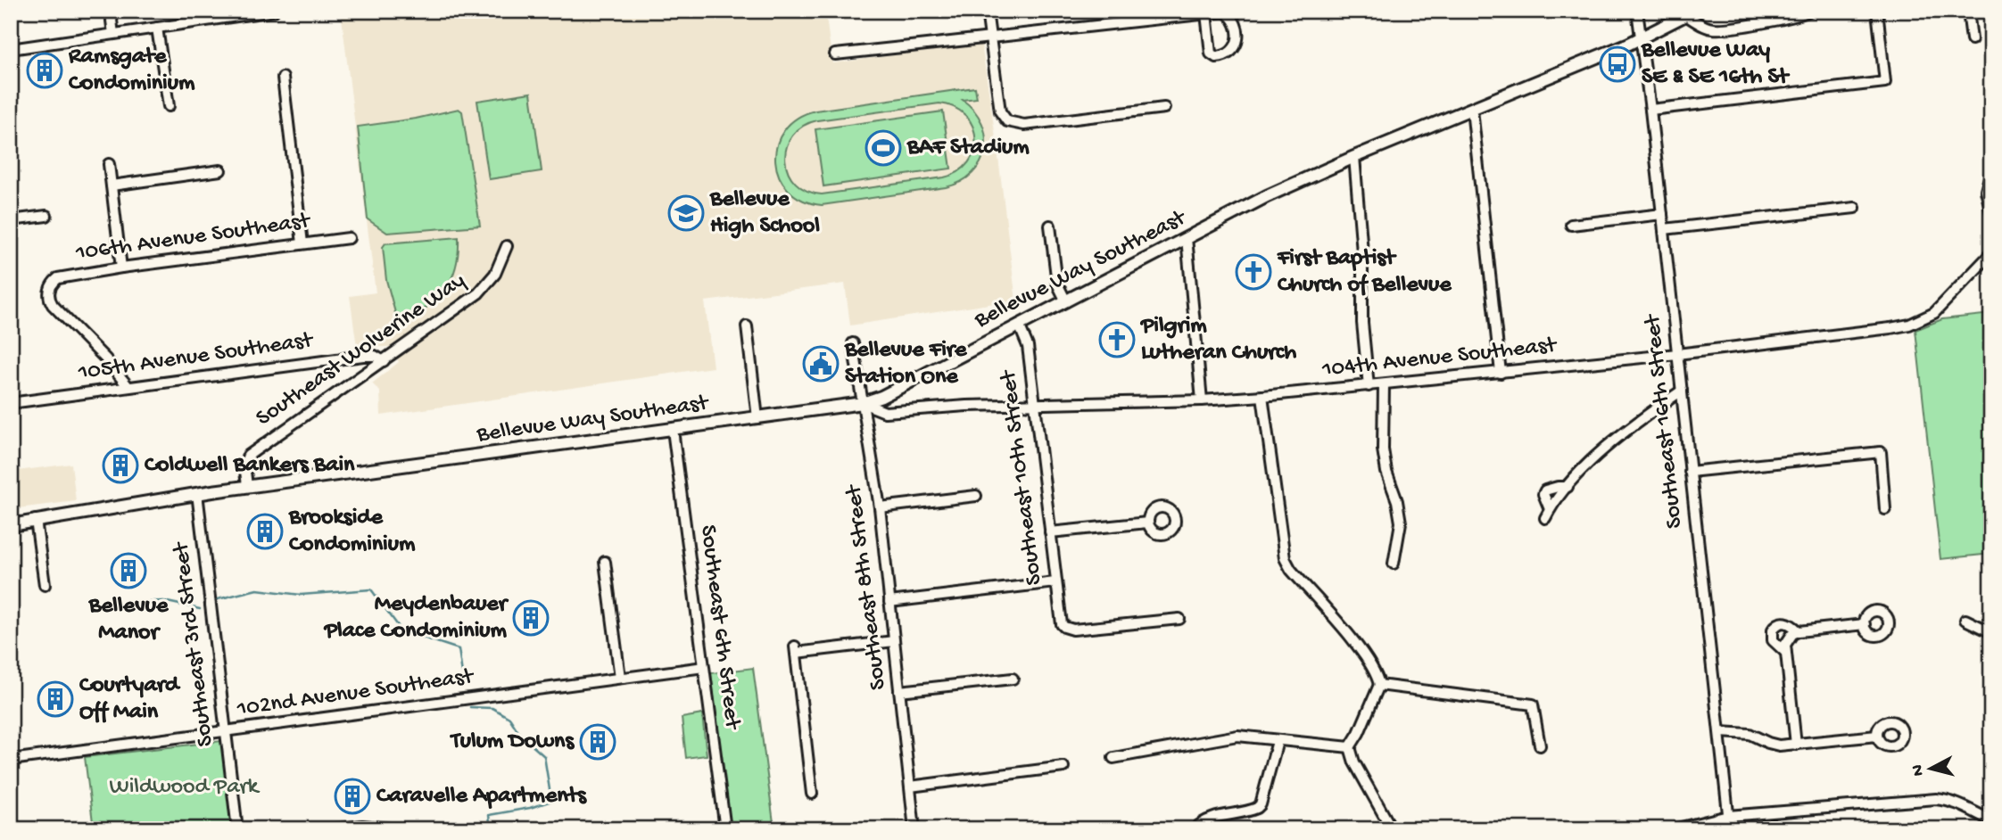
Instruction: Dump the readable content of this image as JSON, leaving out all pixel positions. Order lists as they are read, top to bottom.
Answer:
{
  "streets": {
    "main road": ["Bellevue Way Southeast"],
    "street": [
      "106th Avenue Southeast",
      "Southeast Wolverine Way",
      "105th Avenue Southeast",
      "104th Avenue Southeast",
      "Southeast 16th Street",
      "Southeast 10th Street",
      "Southeast 8th Street",
      "Southeast 6th Street",
      "Southeast 3rd Street",
      "102nd Avenue Southeast"
    ]
  },
  "crossings": [
    ["106th Avenue Southeast", "105th Avenue Southeast"],
    ["Bellevue Way Southeast", "Southeast Wolverine Way"],
    ["Bellevue Way Southeast", "104th Avenue Southeast"],
    ["Bellevue Way Southeast", "Southeast 16th Street"],
    ["Bellevue Way Southeast", "Southeast 10th Street"],
    ["Bellevue Way Southeast", "Southeast 8th Street"],
    ["Bellevue Way Southeast", "Southeast 6th Street"],
    ["Bellevue Way Southeast", "Southeast 3rd Street"],
    ["Southeast Wolverine Way", "105th Avenue Southeast"],
    ["104th Avenue Southeast", "Southeast 16th Street"],
    ["104th Avenue Southeast", "Southeast 10th Street"],
    ["104th Avenue Southeast", "Southeast 8th Street"],
    ["Southeast 6th Street", "102nd Avenue Southeast"],
    ["Southeast 3rd Street", "102nd Avenue Southeast"]
  ],
  "parks": ["Wildwood Park"],
  "places": {
    "bus stop": ["Bellevue Way SE & SE 16th St"],
    "building": [
      "Ramsgate Condominium",
      "Coldwell Bankers Bain",
      "Brookside Condominium",
      "Bellevue Manor",
      "Meydenbauer Place Condominium",
      "Courtyard Off Main",
      "Tulum Downs",
      "Caravelle Apartments"
    ],
    "sports": ["BAF Stadium"],
    "school or university": ["Bellevue High School"],
    "church": ["First Baptist Church of Bellevue", "Pilgrim Lutheran Church"],
    "public building": ["Bellevue Fire Station One"]
  },
  "north": "left"
}
